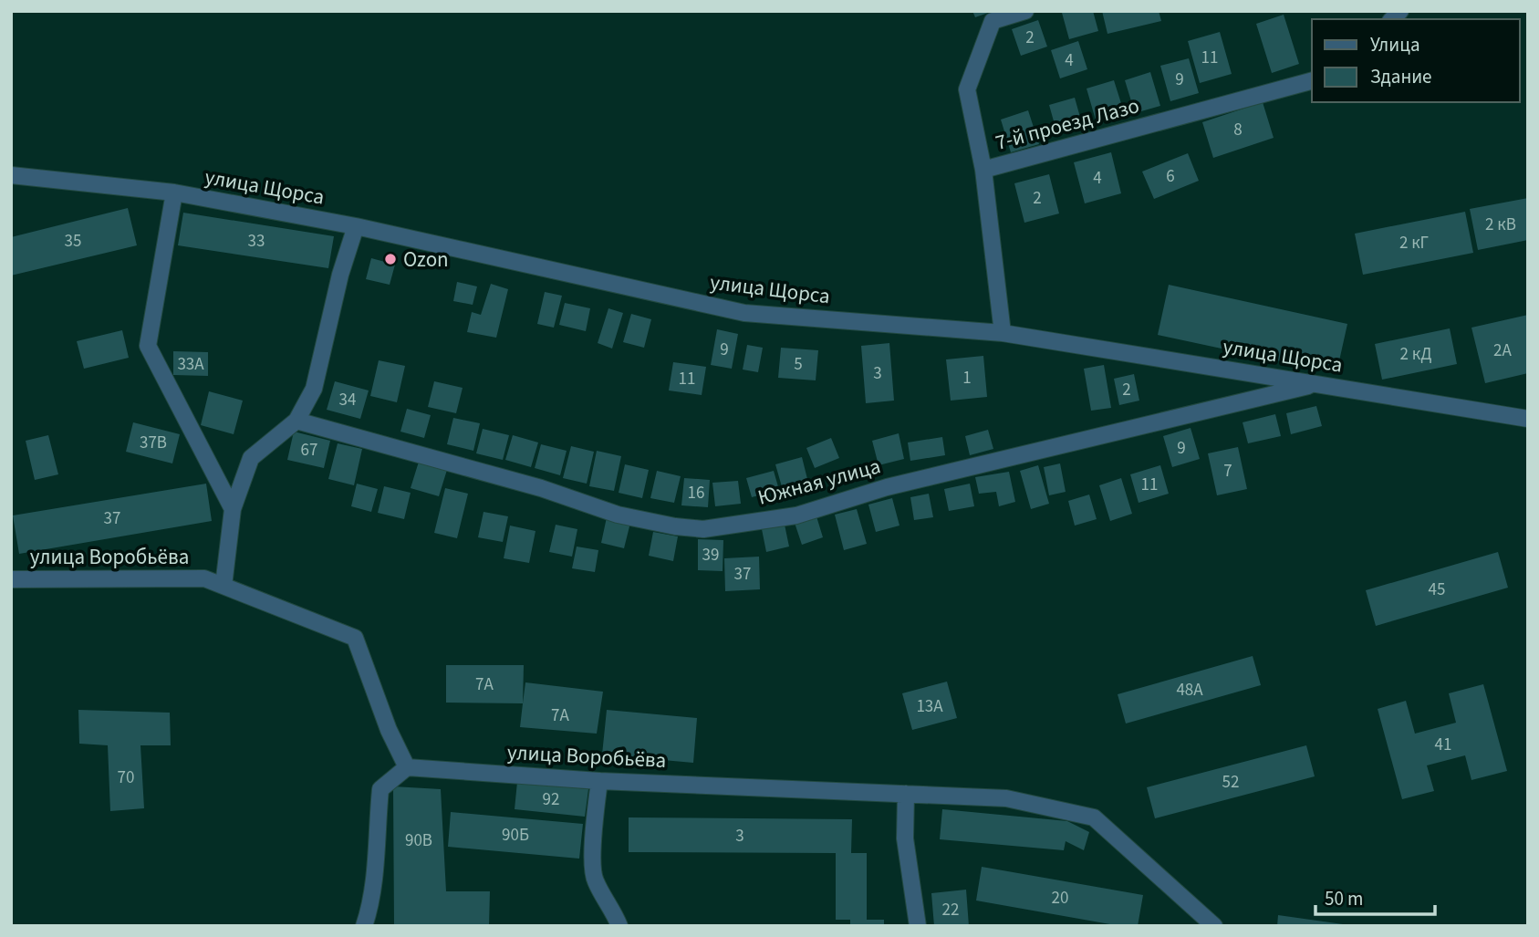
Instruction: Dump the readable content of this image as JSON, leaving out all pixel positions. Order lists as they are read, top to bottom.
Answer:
{
  "streets": {
    "street": [
      "7-й проезд Лазо",
      "улица Щорса",
      "Южная улица",
      "улица Воробьёва"
    ]
  },
  "crossings": [
    ["улица Щорса", "Южная улица"]
  ],
  "places": ["Ozon"],
  "house_numbers": [
    "2",
    "11",
    "4",
    "9",
    "8",
    "6",
    "4",
    "2",
    "2 кВ",
    "35",
    "33",
    "2 кГ",
    "9",
    "2А",
    "2 кД",
    "33А",
    "5",
    "3",
    "1",
    "11",
    "2",
    "34",
    "37В",
    "9",
    "67",
    "7",
    "11",
    "16",
    "37",
    "39",
    "37",
    "45",
    "7А",
    "48А",
    "13А",
    "7А",
    "41",
    "70",
    "52",
    "92",
    "90Б",
    "3",
    "90В",
    "20",
    "22"
  ],
  "legend": ["Улица", "Здание"],
  "scale_bar": "50 m"
}
